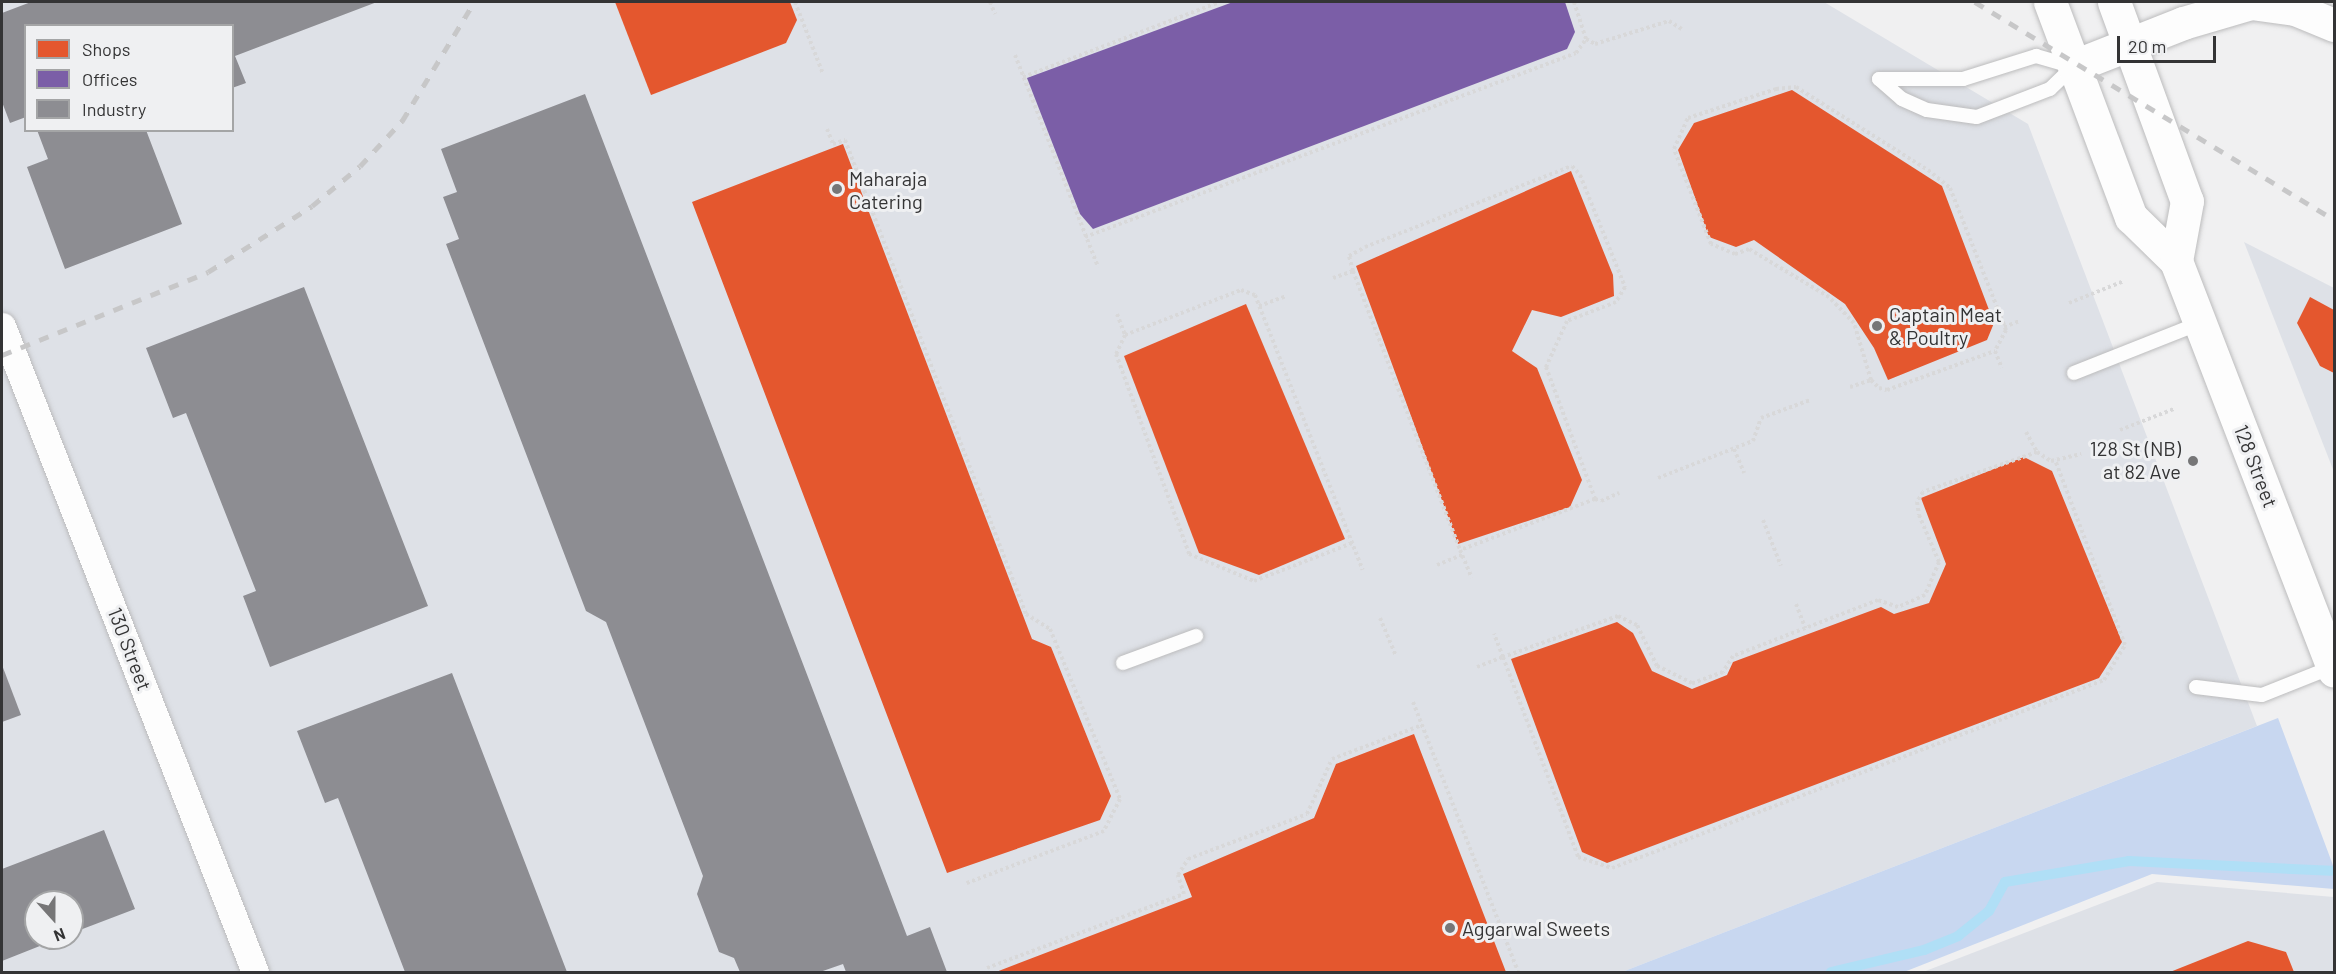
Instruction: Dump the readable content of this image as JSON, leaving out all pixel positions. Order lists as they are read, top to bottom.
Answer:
{
  "streets": {
    "main road": ["128 Street"],
    "street": ["130 Street"]
  },
  "places": [
    "Maharaja Catering",
    "Captain Meat & Poultry",
    "128 St (NB) at 82 Ave",
    "Aggarwal Sweets"
  ],
  "legend": ["Shops", "Offices", "Industry"],
  "scale_bar": "20 m",
  "north": "bottom"
}
